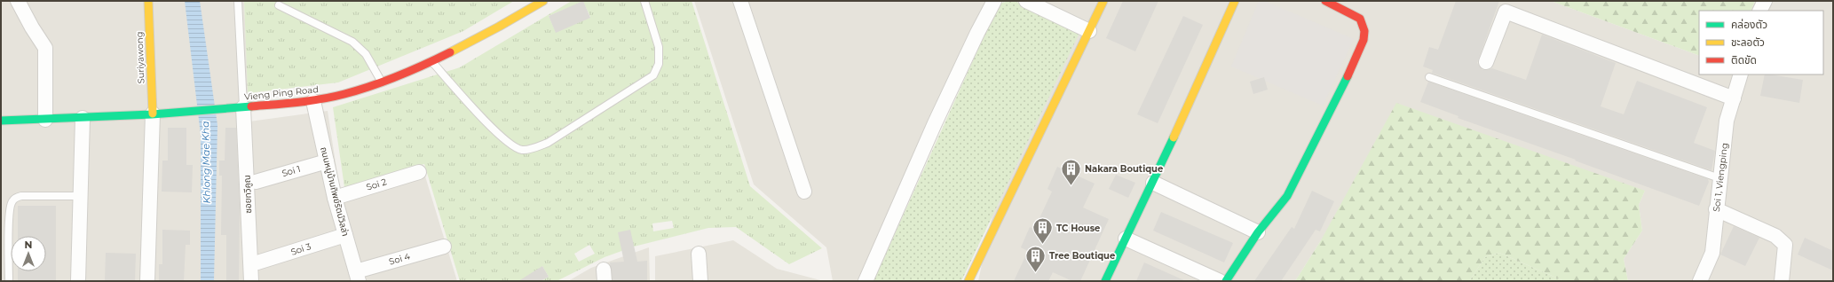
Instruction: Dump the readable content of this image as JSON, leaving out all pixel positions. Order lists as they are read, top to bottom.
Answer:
{
  "streets": {
    "street": [
      "Suriyawong",
      "Vieng Ping Road",
      "Soi 1",
      "Soi 1, Viengping",
      "Soi 2",
      "ถนนหมู่บ้านทิพย์รัตน์วิลล่า",
      "ซอยทวีคูณ",
      "Soi 3",
      "Soi 4"
    ]
  },
  "crossings": [
    ["Suriyawong", "Vieng Ping Road"],
    ["Vieng Ping Road", "ถนนหมู่บ้านทิพย์รัตน์วิลล่า"],
    ["Vieng Ping Road", "ซอยทวีคูณ"],
    ["Soi 1", "ถนนหมู่บ้านทิพย์รัตน์วิลล่า"],
    ["Soi 2", "ถนนหมู่บ้านทิพย์รัตน์วิลล่า"],
    ["ถนนหมู่บ้านทิพย์รัตน์วิลล่า", "Soi 3"],
    ["ถนนหมู่บ้านทิพย์รัตน์วิลล่า", "Soi 4"]
  ],
  "water": ["Khlong Mae Kha"],
  "places": {
    "building": ["Nakara Boutique", "TC House", "Tree Boutique"]
  },
  "legend": ["คล่องตัว", "ชะลอตัว", "ติดขัด"],
  "north": "top"
}
